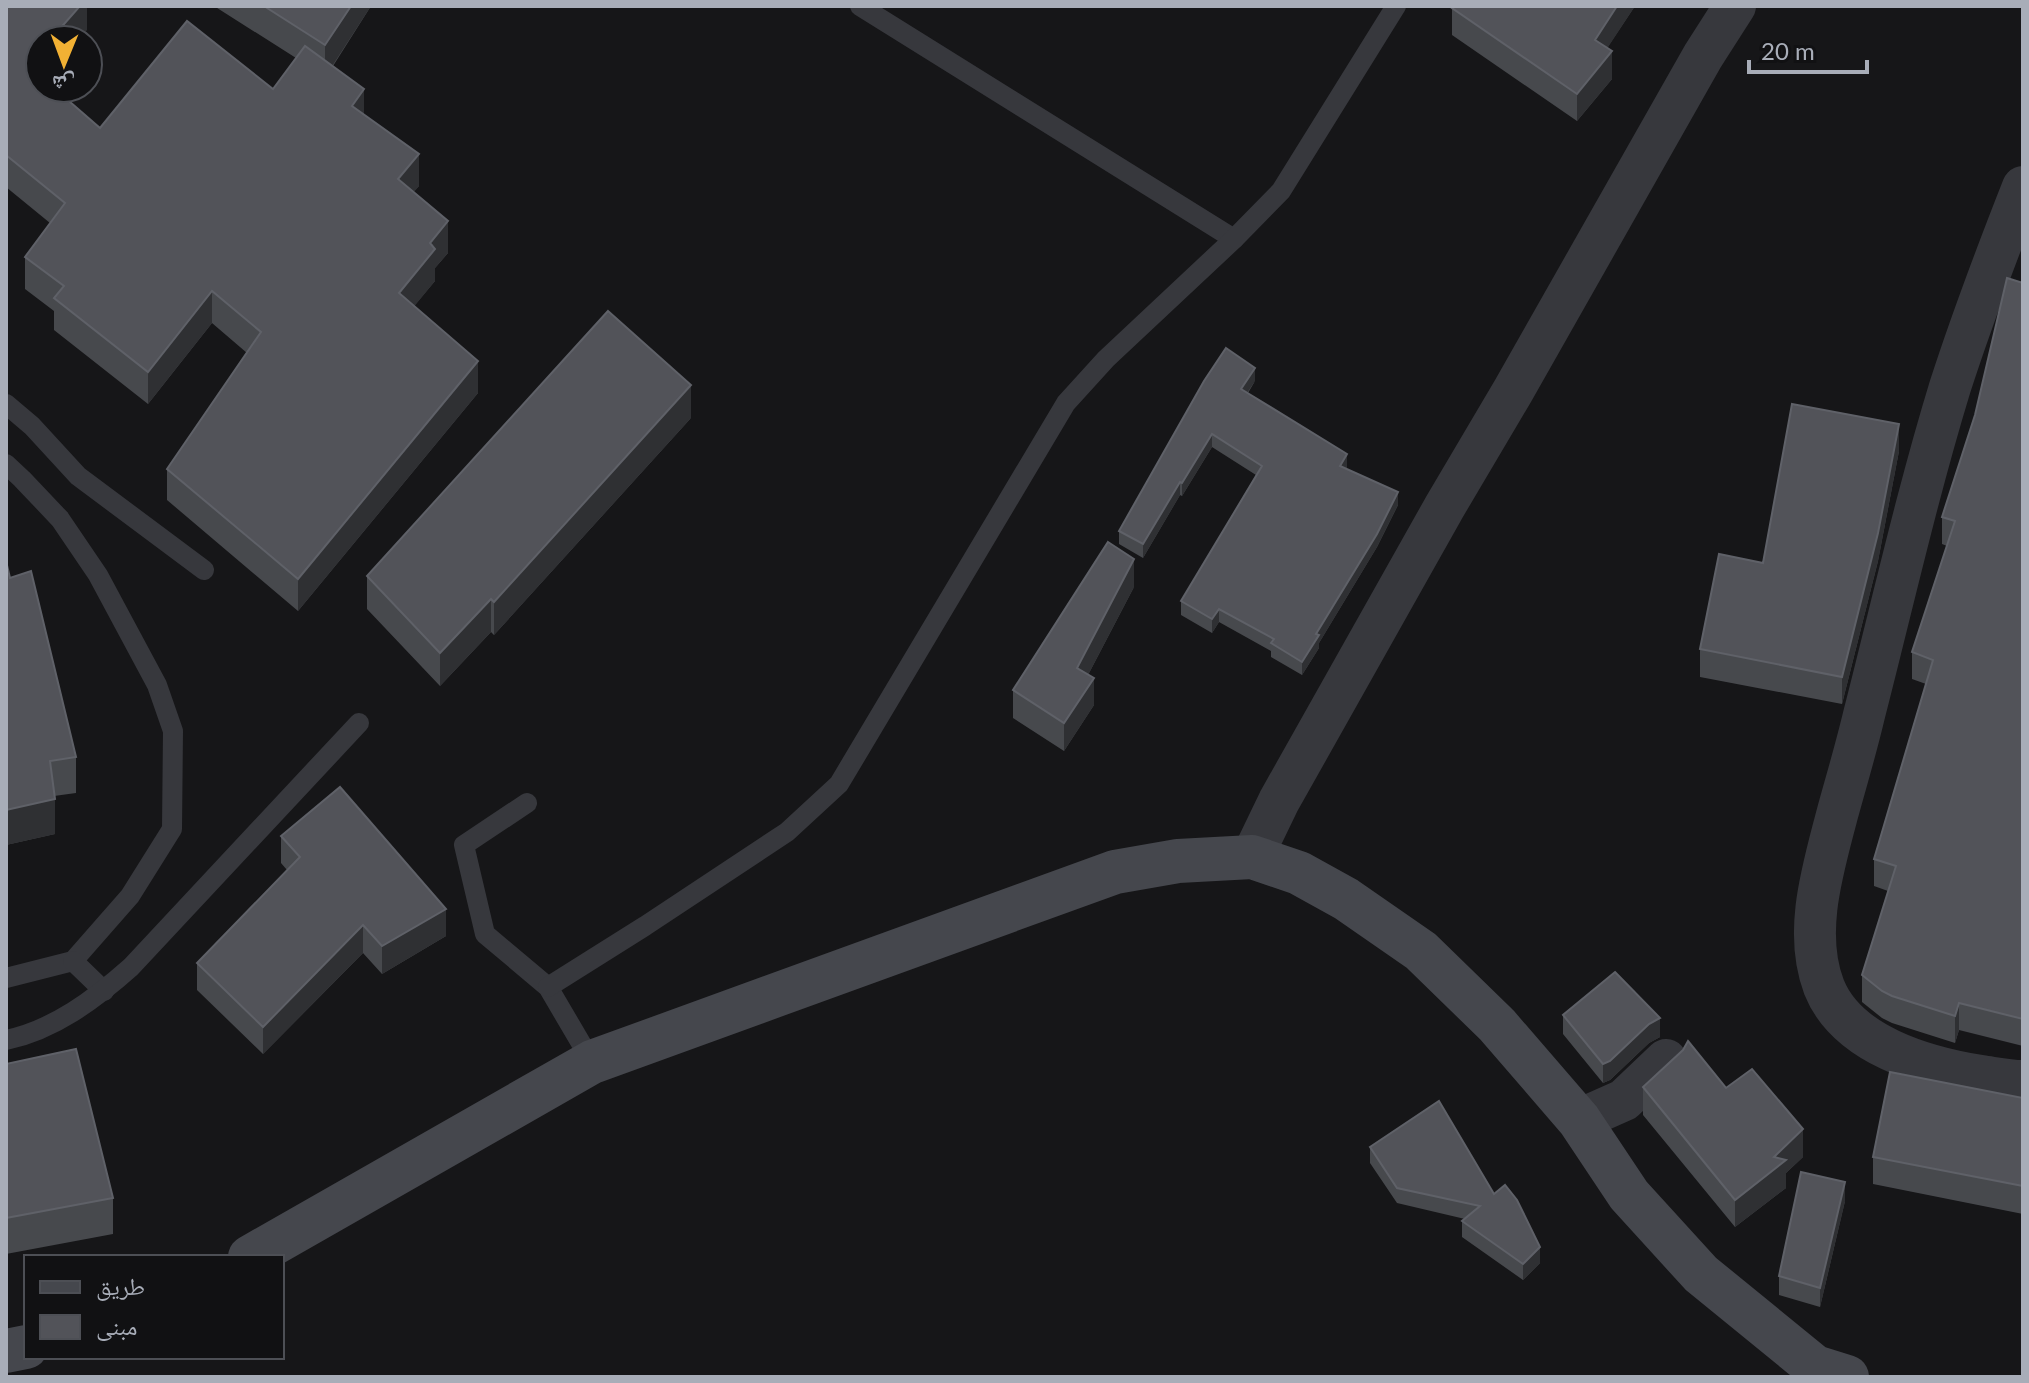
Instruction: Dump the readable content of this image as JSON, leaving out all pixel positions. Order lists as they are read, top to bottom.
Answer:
{
  "legend": ["طريق", "مبنى"],
  "scale_bar": "20 m",
  "north": "bottom"
}
